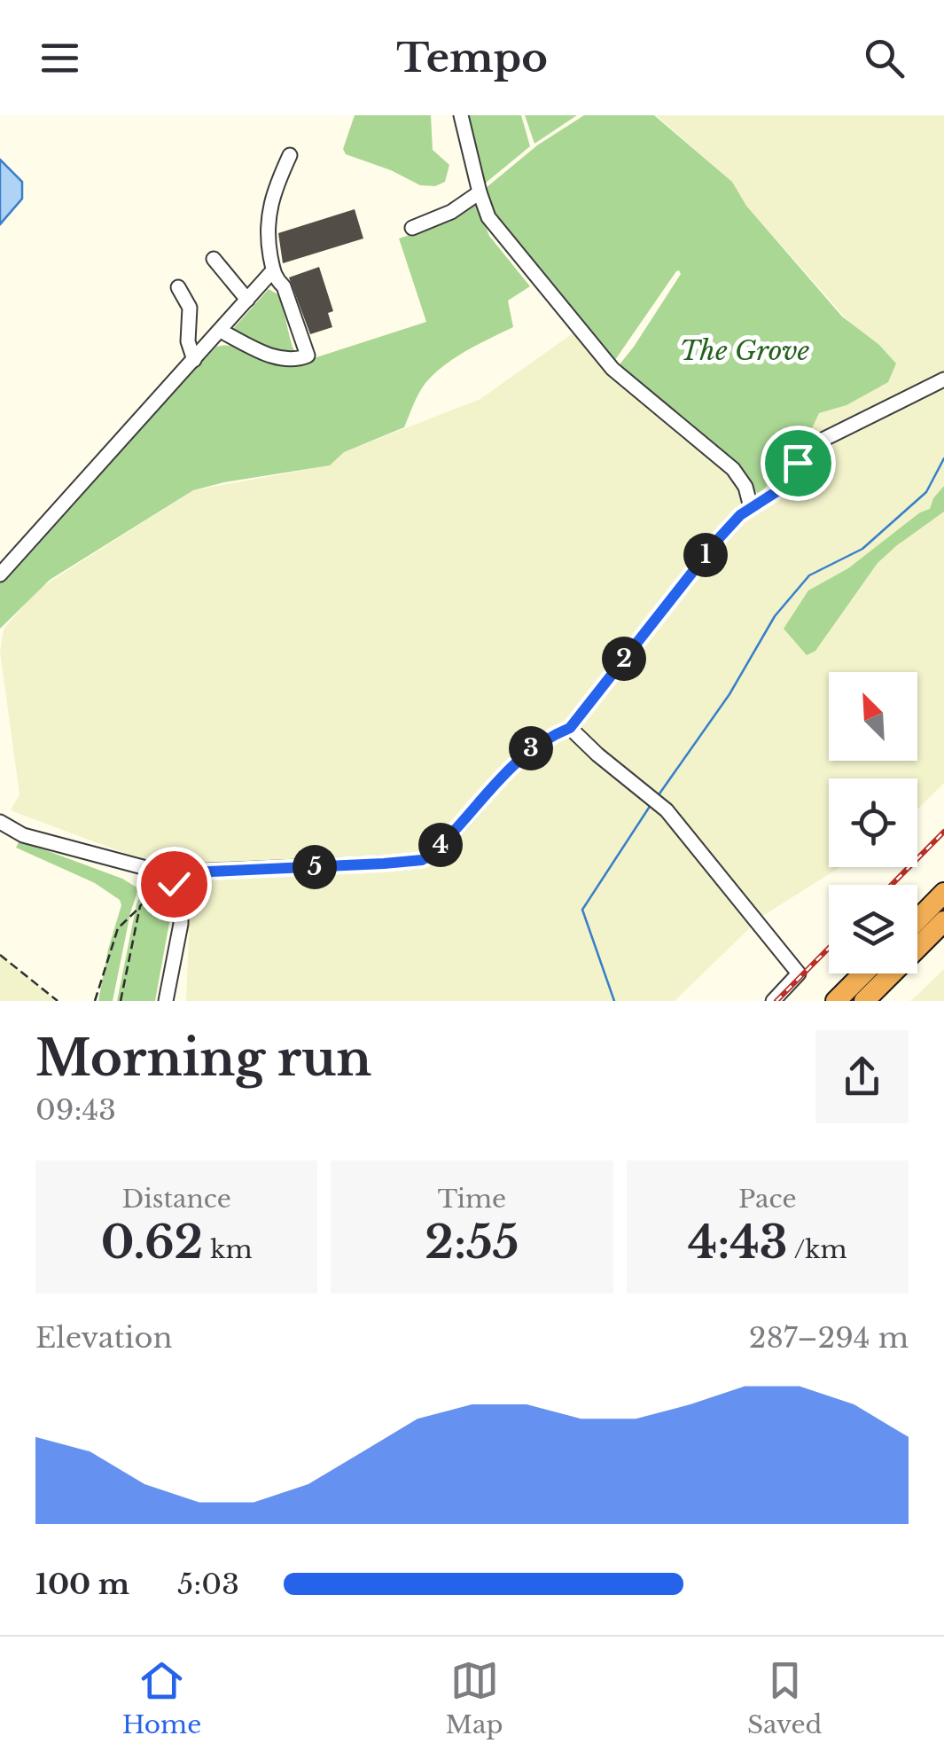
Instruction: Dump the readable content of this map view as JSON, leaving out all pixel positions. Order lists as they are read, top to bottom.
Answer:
{
  "parks": ["The Grove"],
  "north": "top left",
  "page": {
    "header": "Tempo",
    "pins": [
      "1",
      "2",
      "3",
      "4",
      "5"
    ],
    "heading": ["Morning run", "09:43"],
    "stats": [
      ["Distance", "0.62 km"],
      ["Time", "2:55"],
      ["Pace", "4:43 /km"]
    ],
    "chart": ["Elevation", "287–294 m"],
    "list": [
      {
        "name": "100 m",
        "note": "5:03"
      }
    ],
    "tabs": ["Home", "Map", "Saved"]
  }
}
